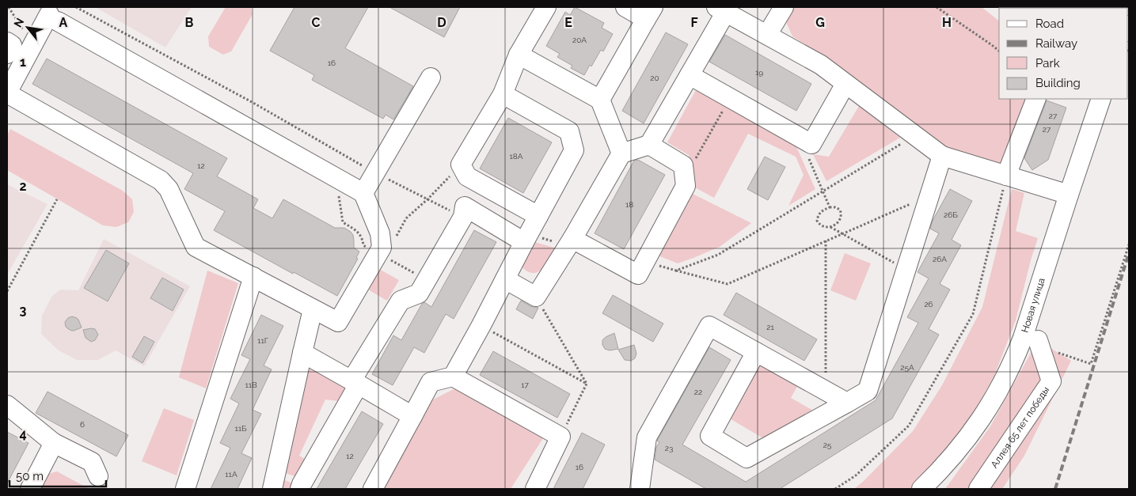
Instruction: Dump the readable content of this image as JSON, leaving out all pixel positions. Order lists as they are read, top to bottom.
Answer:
{
  "streets": {
    "street": ["Новая улица", "Аллея 65 лет победы"]
  },
  "house_numbers": [
    "20А",
    "16",
    "19",
    "20",
    "27",
    "27",
    "18А",
    "12",
    "18",
    "26Б",
    "26А",
    "26",
    "21",
    "11Г",
    "25А",
    "11В",
    "17",
    "22",
    "6",
    "11Б",
    "25",
    "23",
    "12",
    "16",
    "11А"
  ],
  "legend": [
    "Road",
    "Railway",
    "Park",
    "Building"
  ],
  "scale_bar": "50 m",
  "north": "top left",
  "grid": {
    "columns": [
      "A",
      "B",
      "C",
      "D",
      "E",
      "F",
      "G",
      "H"
    ],
    "rows": [
      "1",
      "2",
      "3",
      "4"
    ]
  }
}
